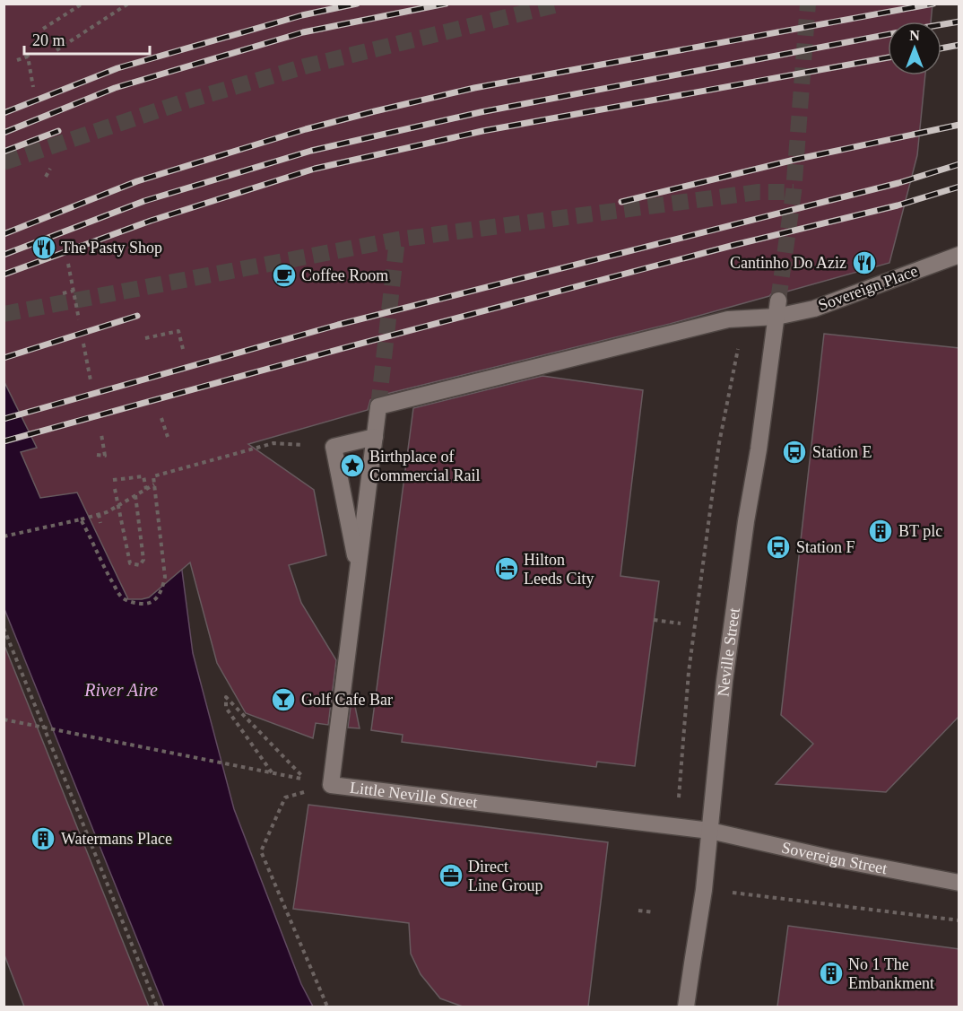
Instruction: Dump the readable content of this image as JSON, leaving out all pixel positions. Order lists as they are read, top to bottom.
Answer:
{
  "streets": {
    "street": [
      "Sovereign Place",
      "Neville Street",
      "Little Neville Street",
      "Sovereign Street"
    ]
  },
  "crossings": [
    ["Sovereign Place", "Neville Street"],
    ["Sovereign Place", "Little Neville Street"],
    ["Neville Street", "Little Neville Street"],
    ["Neville Street", "Sovereign Street"],
    ["Little Neville Street", "Sovereign Street"]
  ],
  "water": ["River Aire"],
  "places": {
    "restaurant": ["The Pasty Shop", "Cantinho Do Aziz"],
    "cafe": ["Coffee Room"],
    "bus stop": ["Station E", "Station F"],
    "place": ["Birthplace of Commercial Rail"],
    "building": ["BT plc", "Watermans Place", "No 1 The Embankment"],
    "hotel": ["Hilton Leeds City"],
    "bar": ["Golf Cafe Bar"],
    "office": ["Direct Line Group"]
  },
  "scale_bar": "20 m",
  "north": "top"
}
